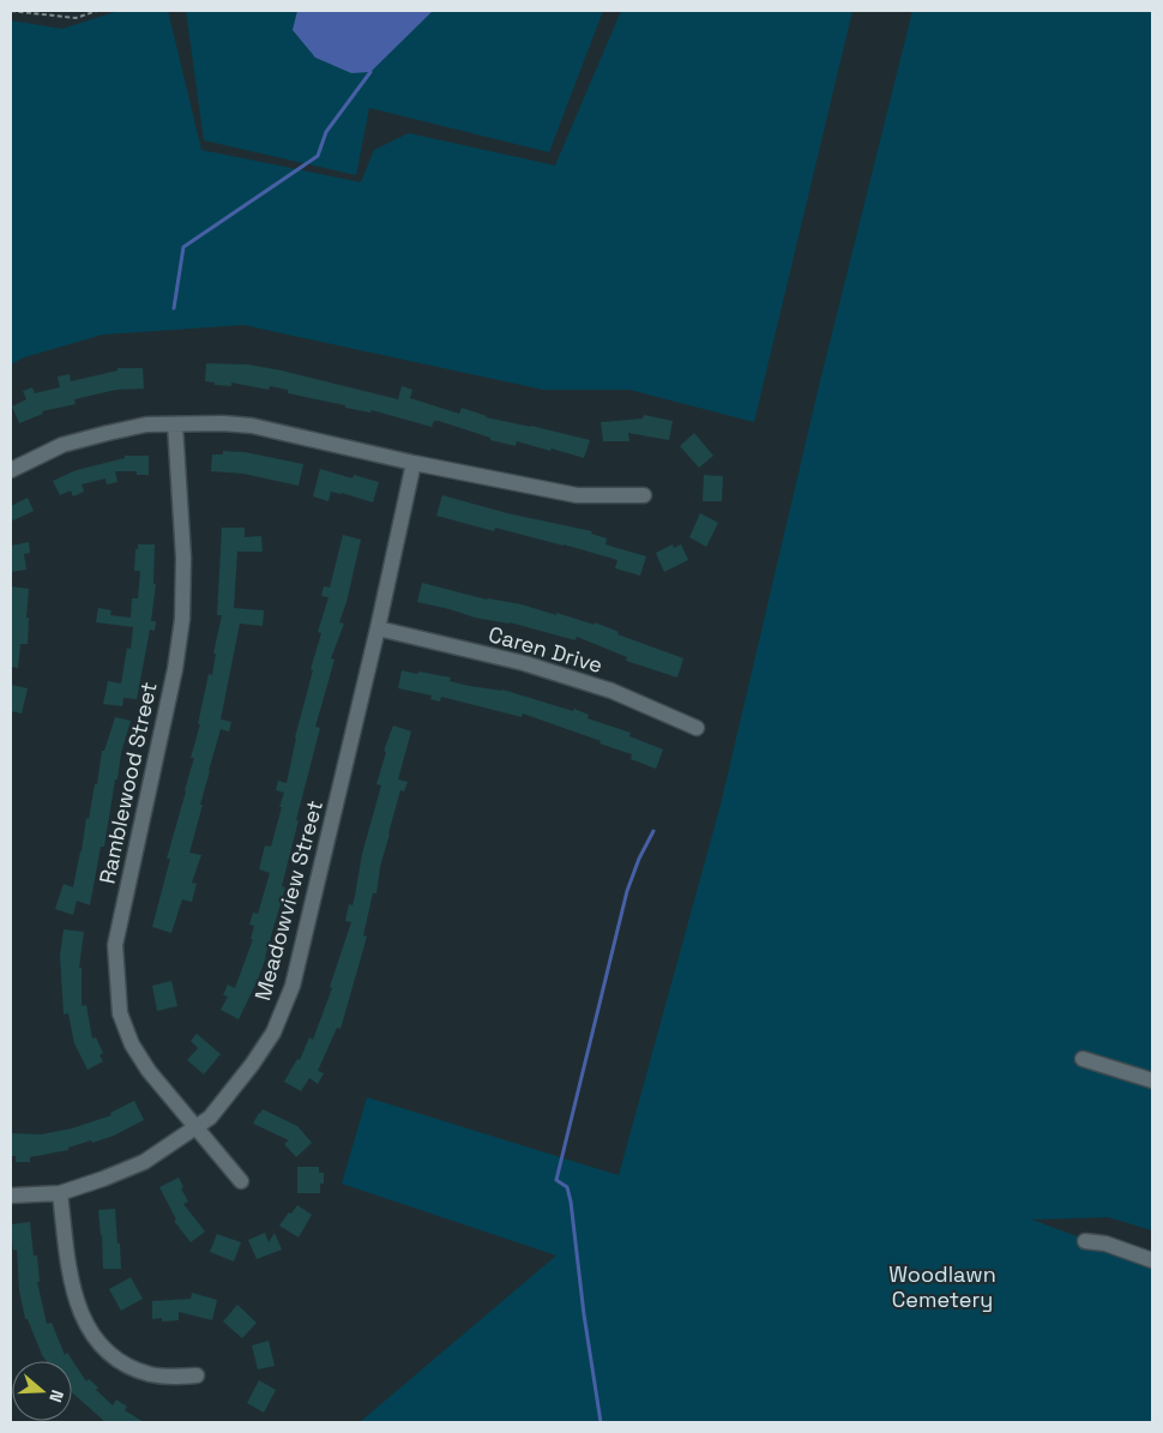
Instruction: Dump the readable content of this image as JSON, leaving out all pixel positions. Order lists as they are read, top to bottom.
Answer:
{
  "streets": {
    "street": ["Caren Drive", "Ramblewood Street", "Meadowview Street"]
  },
  "crossings": [
    ["Caren Drive", "Meadowview Street"],
    ["Ramblewood Street", "Meadowview Street"]
  ],
  "parks": ["Woodlawn Cemetery"],
  "north": "right"
}
